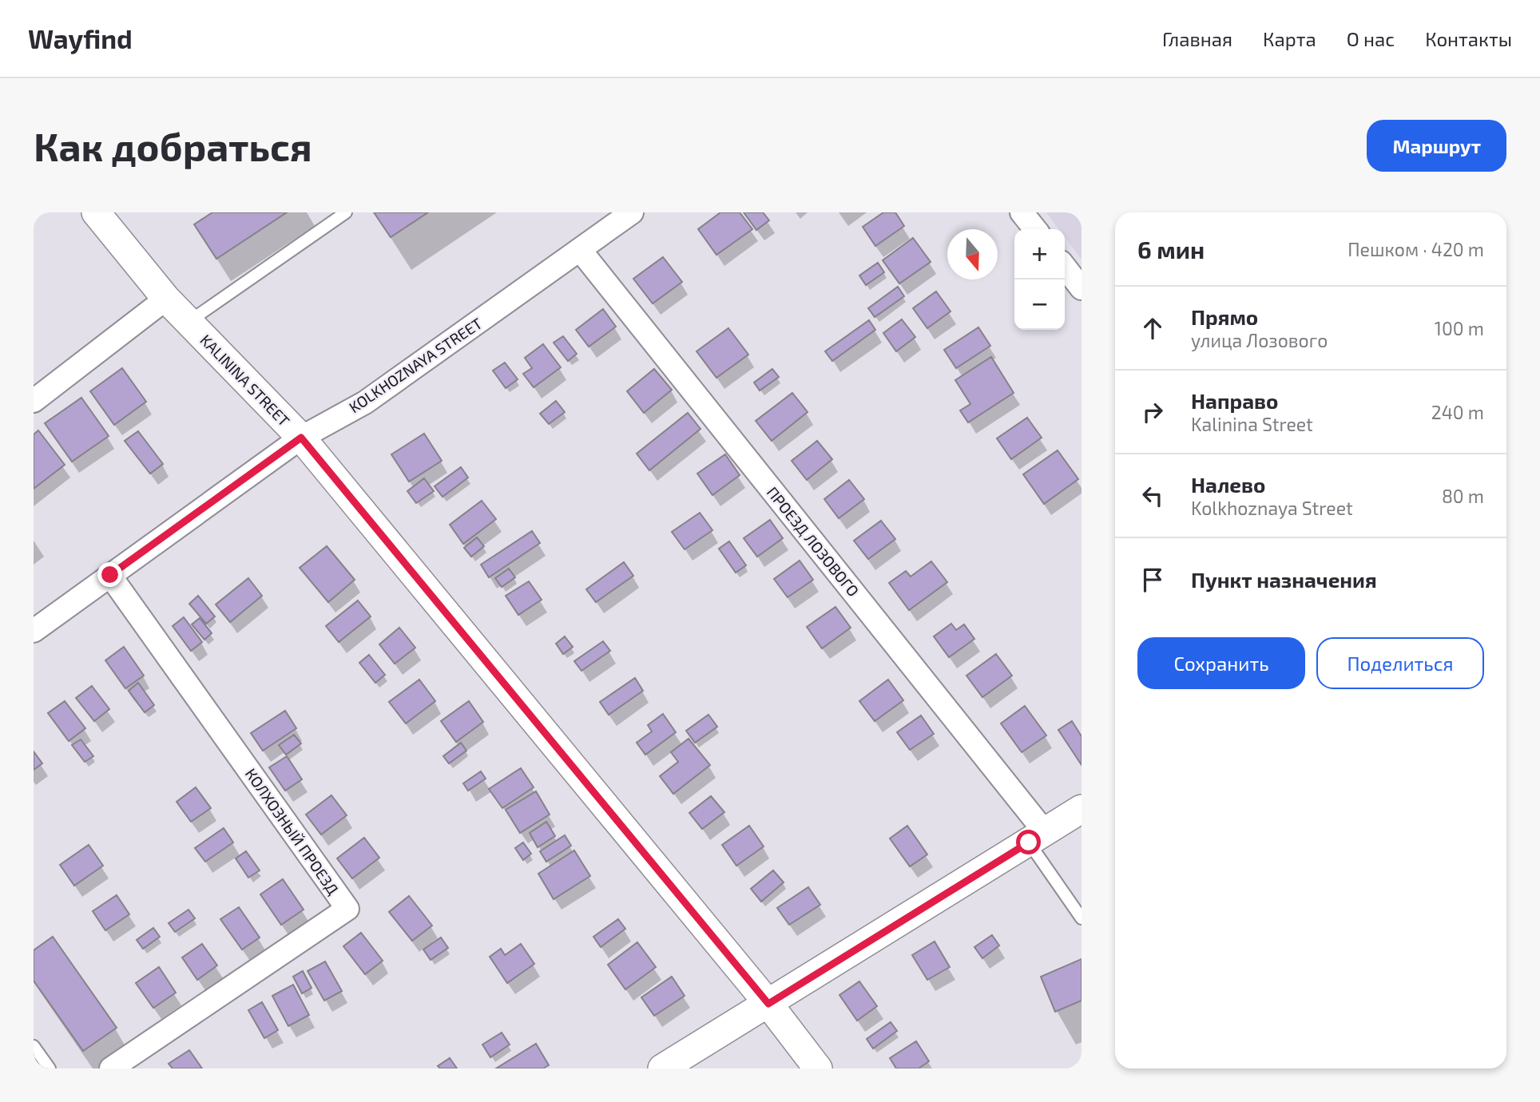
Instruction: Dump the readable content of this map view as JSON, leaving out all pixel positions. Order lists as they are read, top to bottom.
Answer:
{
  "streets": {
    "street": [
      "KOLKHOZNAYA STREET",
      "KALININA STREET",
      "ПРОЕЗД ЛОЗОВОГО",
      "КОЛХОЗНЫЙ ПРОЕЗД"
    ]
  },
  "crossings": [
    ["KOLKHOZNAYA STREET", "KALININA STREET"],
    ["KOLKHOZNAYA STREET", "ПРОЕЗД ЛОЗОВОГО"],
    ["KOLKHOZNAYA STREET", "КОЛХОЗНЫЙ ПРОЕЗД"]
  ],
  "north": "bottom",
  "page": {
    "header": "Wayfind",
    "nav": [
      "Главная",
      "Карта",
      "О нас",
      "Контакты"
    ],
    "buttons": [
      "Маршрут",
      ["Сохранить", "Поделиться"]
    ],
    "title": "Как добраться",
    "heading": ["6 мин", "Пешком · 420 m"],
    "map_buttons": ["+", "−"],
    "list": [
      ["Прямо", "улица Лозового", "100 m"],
      ["Направо", "Kalinina Street", "240 m"],
      ["Налево", "Kolkhoznaya Street", "80 m"],
      "Пункт назначения"
    ]
  }
}
